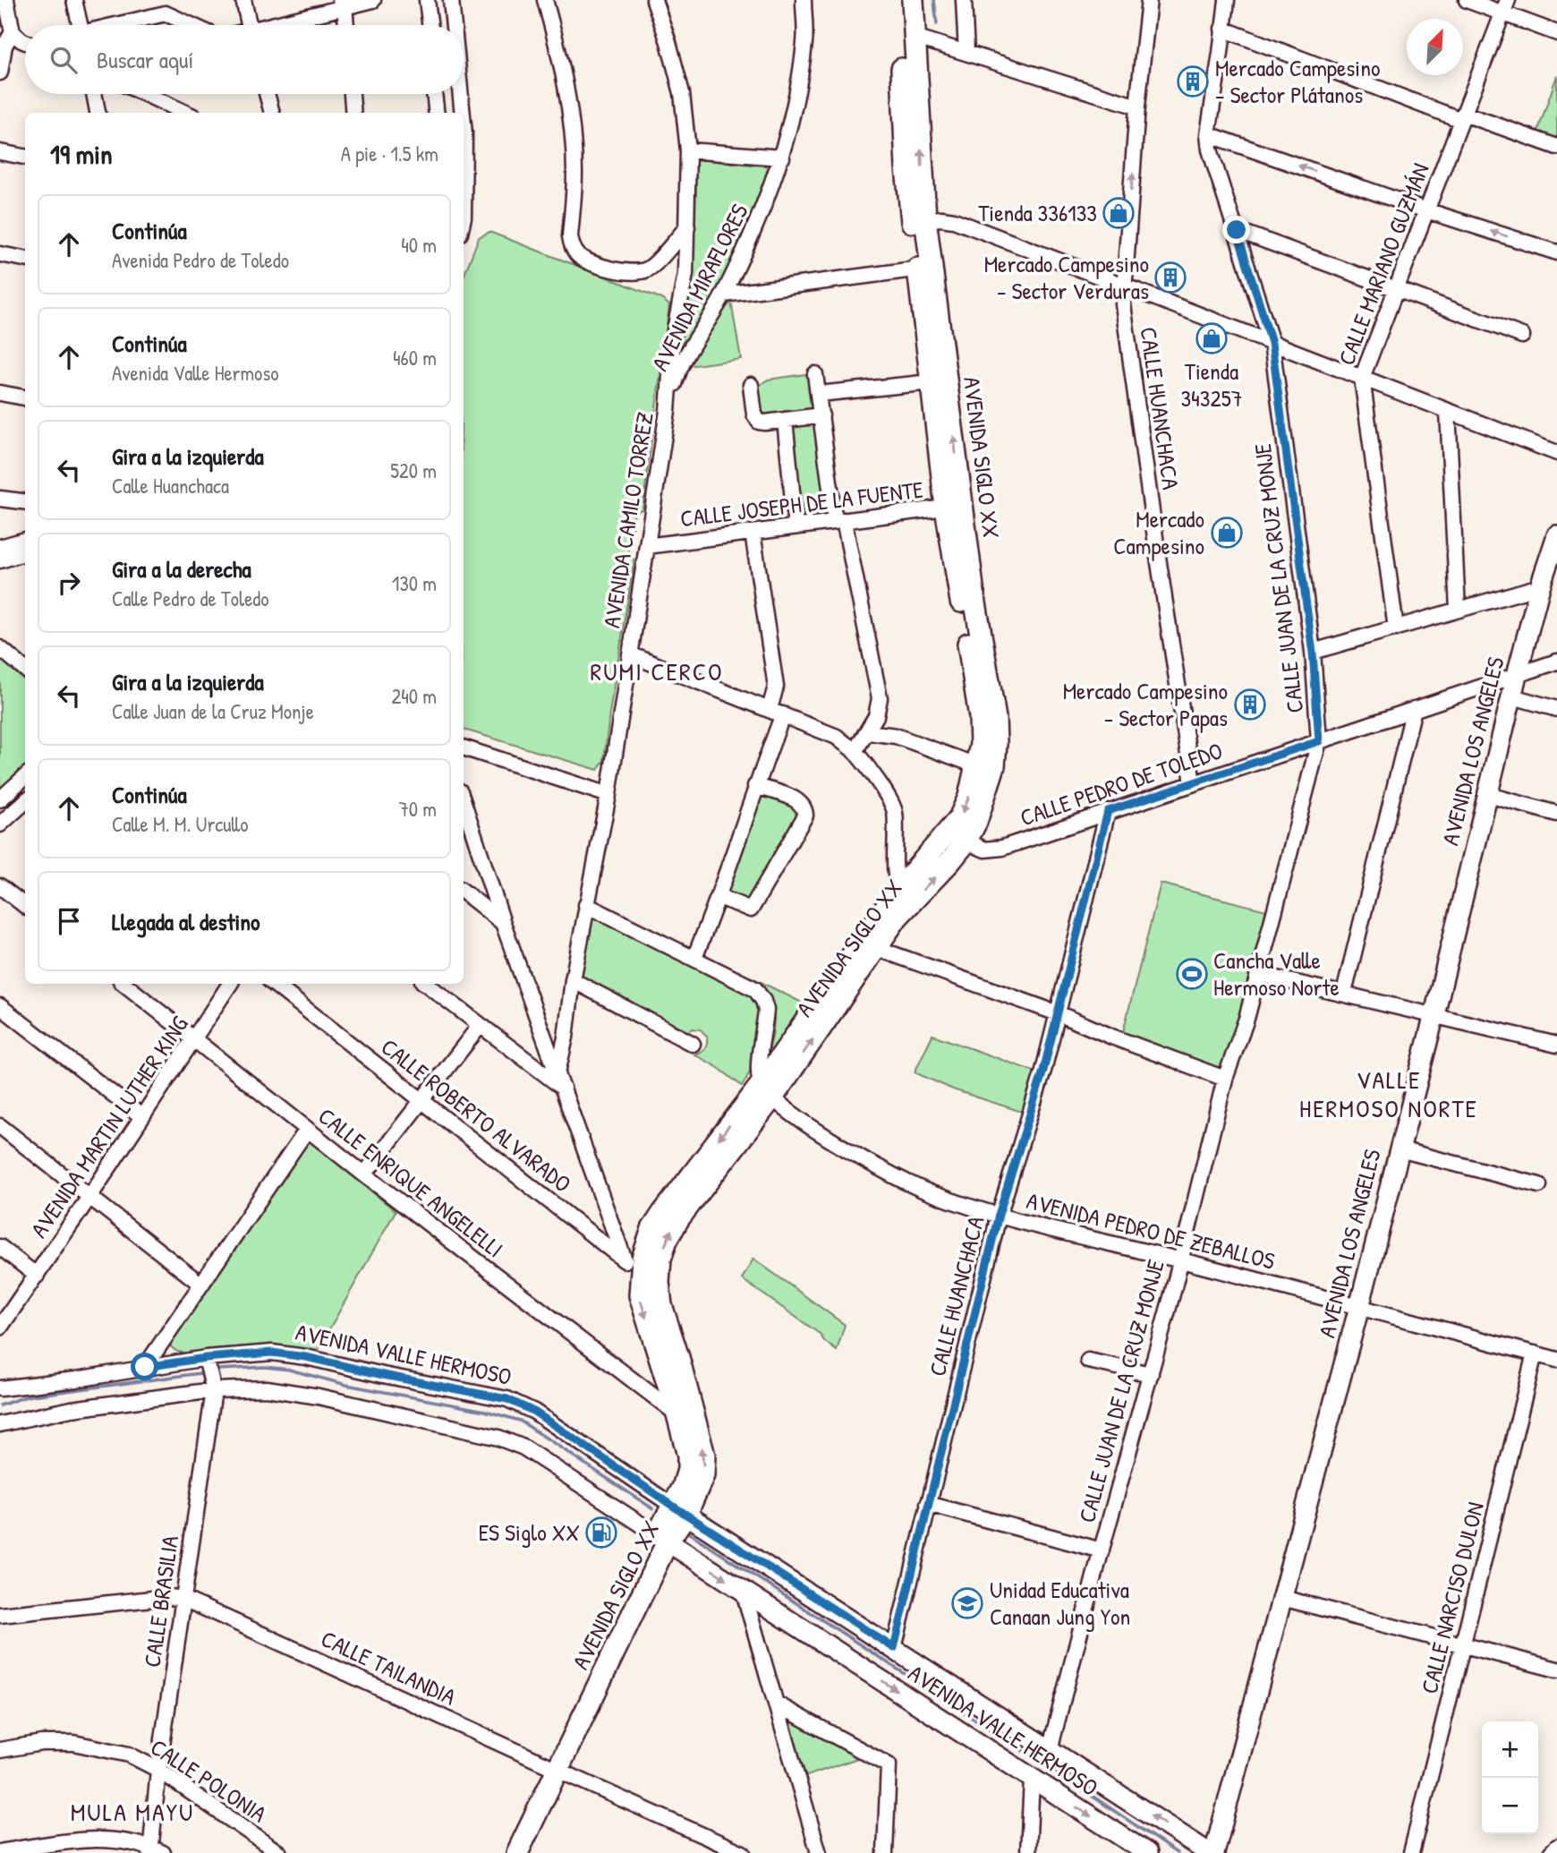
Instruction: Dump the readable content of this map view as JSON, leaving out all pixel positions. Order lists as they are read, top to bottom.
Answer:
{
  "streets": {
    "highway": ["AVENIDA SIGLO XX"],
    "main road": ["AVENIDA LOS ANGELES", "AVENIDA VALLE HERMOSO"],
    "street": [
      "CALLE MARIANO GUZMÁN",
      "AVENIDA MIRAFLORES",
      "CALLE HUANCHACA",
      "CALLE JOSEPH DE LA FUENTE",
      "AVENIDA CAMILO TORREZ",
      "CALLE JUAN DE LA CRUZ MONJE",
      "CALLE PEDRO DE TOLEDO",
      "CALLE ROBERTO ALVARADO",
      "AVENIDA MARTIN LUTHER KING",
      "CALLE ENRIQUE ANGELELLI",
      "AVENIDA PEDRO DE ZEBALLOS",
      "CALLE NARCISO DULON",
      "CALLE BRASILIA",
      "CALLE TAILANDIA",
      "CALLE POLONIA"
    ]
  },
  "crossings": [
    ["AVENIDA MIRAFLORES", "AVENIDA CAMILO TORREZ"],
    ["CALLE HUANCHACA", "CALLE PEDRO DE TOLEDO"],
    ["CALLE HUANCHACA", "AVENIDA PEDRO DE ZEBALLOS"],
    ["CALLE HUANCHACA", "AVENIDA VALLE HERMOSO"],
    ["AVENIDA SIGLO XX", "CALLE JOSEPH DE LA FUENTE"],
    ["AVENIDA SIGLO XX", "CALLE PEDRO DE TOLEDO"],
    ["AVENIDA SIGLO XX", "CALLE ROBERTO ALVARADO"],
    ["AVENIDA SIGLO XX", "CALLE ENRIQUE ANGELELLI"],
    ["AVENIDA SIGLO XX", "AVENIDA PEDRO DE ZEBALLOS"],
    ["AVENIDA SIGLO XX", "AVENIDA VALLE HERMOSO"],
    ["AVENIDA SIGLO XX", "CALLE TAILANDIA"],
    ["CALLE JOSEPH DE LA FUENTE", "AVENIDA CAMILO TORREZ"],
    ["CALLE JUAN DE LA CRUZ MONJE", "CALLE PEDRO DE TOLEDO"],
    ["CALLE JUAN DE LA CRUZ MONJE", "AVENIDA PEDRO DE ZEBALLOS"],
    ["CALLE JUAN DE LA CRUZ MONJE", "AVENIDA VALLE HERMOSO"],
    ["AVENIDA LOS ANGELES", "CALLE PEDRO DE TOLEDO"],
    ["AVENIDA LOS ANGELES", "AVENIDA PEDRO DE ZEBALLOS"],
    ["AVENIDA MARTIN LUTHER KING", "CALLE ENRIQUE ANGELELLI"],
    ["AVENIDA PEDRO DE ZEBALLOS", "CALLE NARCISO DULON"],
    ["AVENIDA VALLE HERMOSO", "CALLE BRASILIA"],
    ["CALLE BRASILIA", "CALLE TAILANDIA"],
    ["CALLE BRASILIA", "CALLE POLONIA"]
  ],
  "districts": ["RUMI CERCO", "VALLE HERMOSO NORTE", "MULA MAYU"],
  "places": {
    "building": ["Mercado Campesino - Sector Plátanos", "Mercado Campesino - Sector Verduras", "Mercado Campesino - Sector Papas"],
    "shop": ["Tienda 336133", "Tienda 343257", "Mercado Campesino"],
    "sports": ["Cancha Valle Hermoso Norte"],
    "fuel station": ["ES Siglo XX"],
    "school or university": ["Unidad Educativa Canaan Jung Yon"]
  },
  "north": "top right",
  "page": {
    "search": "Buscar aquí",
    "heading": ["19 min", "A pie · 1.5 km"],
    "list": [
      ["Continúa", "Avenida Pedro de Toledo", "40 m"],
      ["Continúa", "Avenida Valle Hermoso", "460 m"],
      ["Gira a la izquierda", "Calle Huanchaca", "520 m"],
      ["Gira a la derecha", "Calle Pedro de Toledo", "130 m"],
      ["Gira a la izquierda", "Calle Juan de la Cruz Monje", "240 m"],
      ["Continúa", "Calle M. M. Urcullo", "70 m"],
      "Llegada al destino"
    ],
    "map_buttons": ["+", "−"]
  }
}
